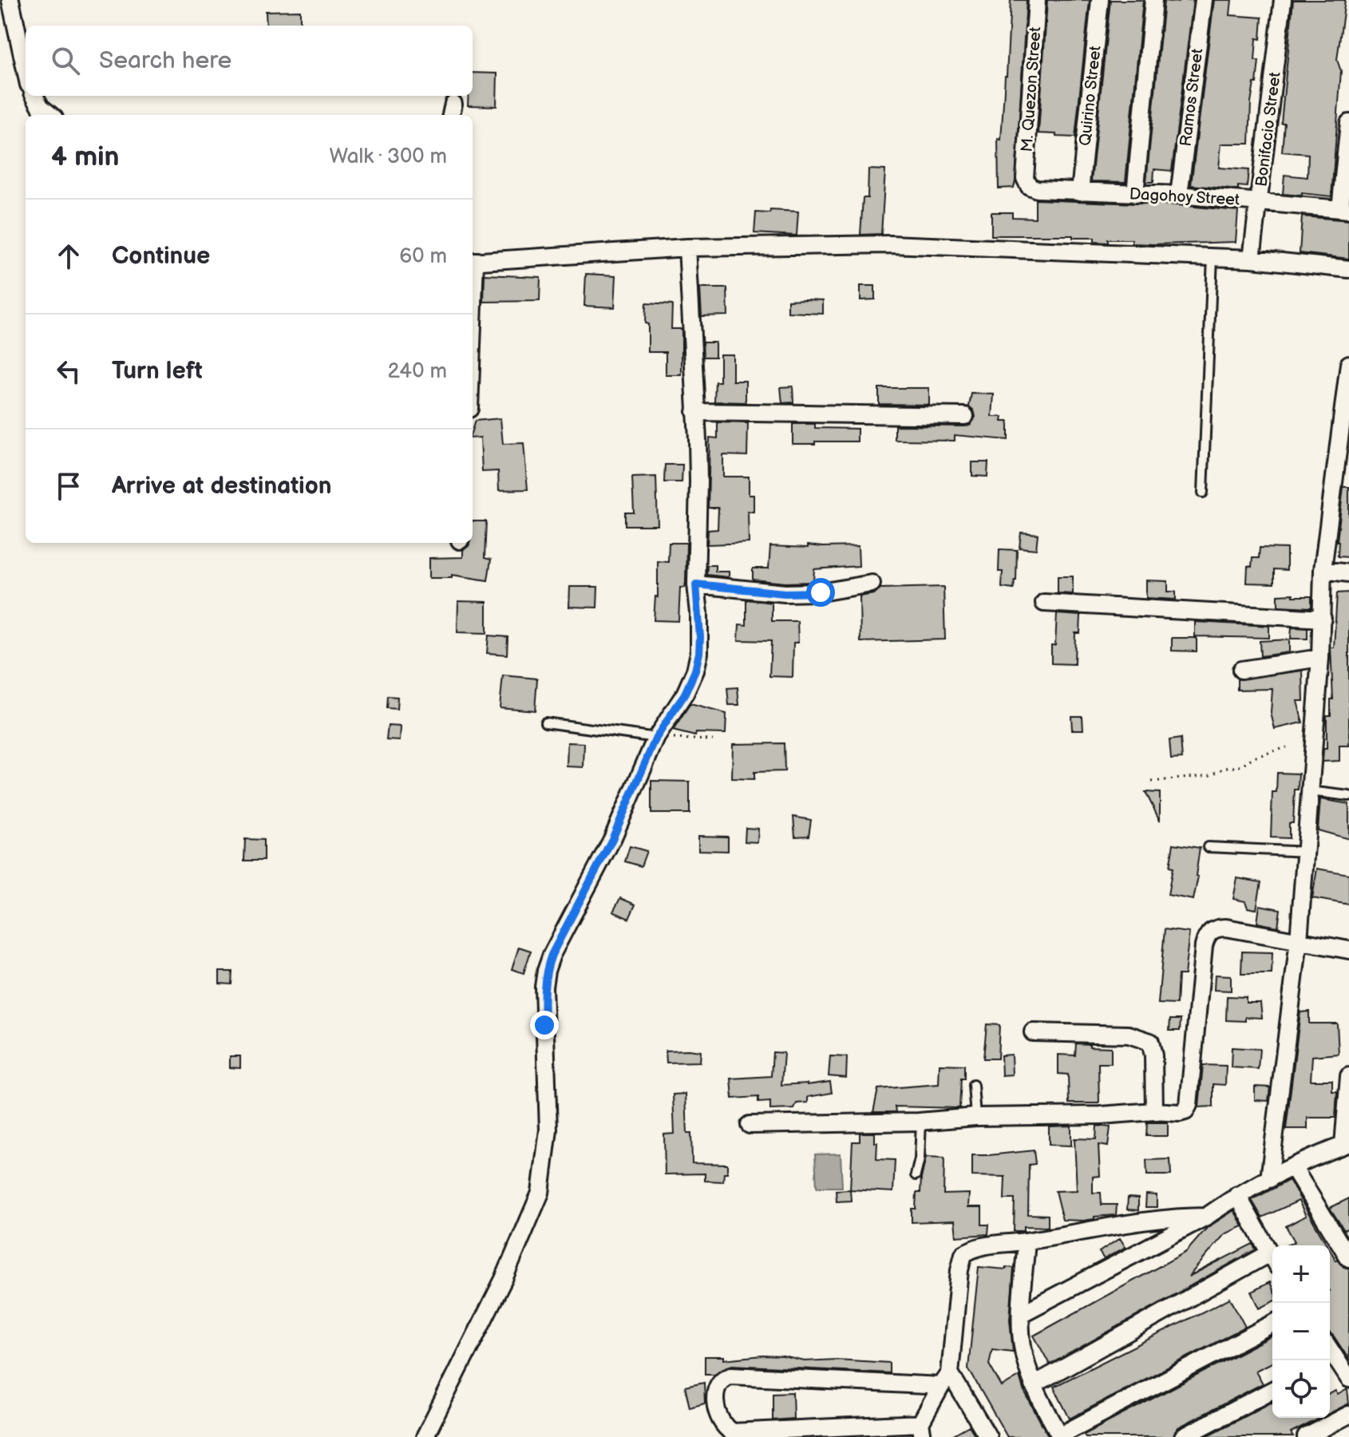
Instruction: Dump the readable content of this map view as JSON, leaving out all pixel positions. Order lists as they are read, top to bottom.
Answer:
{
  "streets": {
    "street": [
      "M. Quezon Street",
      "Quirino Street",
      "Ramos Street",
      "Bonifacio Street",
      "Dagohoy Street"
    ]
  },
  "crossings": [
    ["M. Quezon Street", "Dagohoy Street"],
    ["Quirino Street", "Dagohoy Street"],
    ["Ramos Street", "Dagohoy Street"],
    ["Bonifacio Street", "Dagohoy Street"]
  ],
  "page": {
    "search": "Search here",
    "heading": ["4 min", "Walk · 300 m"],
    "list": [
      ["Continue", "60 m"],
      ["Turn left", "240 m"],
      "Arrive at destination"
    ],
    "map_buttons": ["+", "−"]
  }
}
